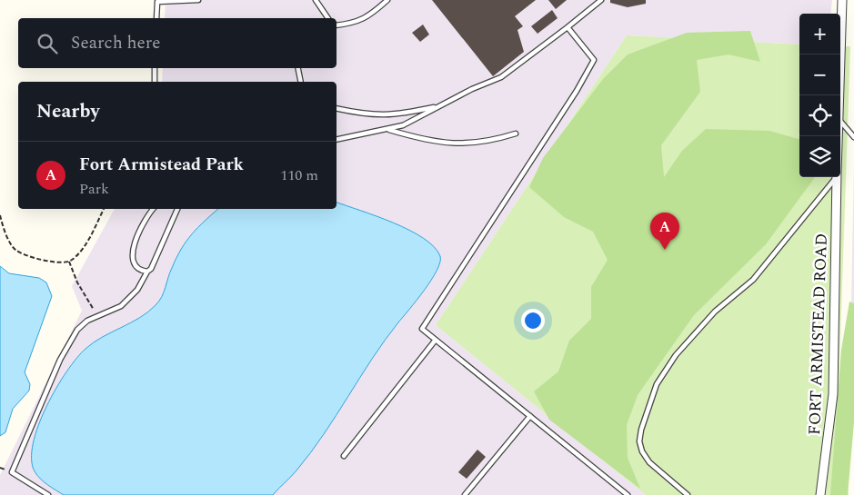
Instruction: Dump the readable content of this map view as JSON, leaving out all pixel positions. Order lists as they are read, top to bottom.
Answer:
{
  "streets": {
    "street": ["FORT ARMISTEAD ROAD"]
  },
  "page": {
    "map_buttons": ["+", "−"],
    "search": "Search here",
    "heading": "Nearby",
    "list": [
      {
        "mark": "A",
        "name": "Fort Armistead Park",
        "note": "Park",
        "value": "110 m"
      }
    ],
    "pins": "A"
  }
}
